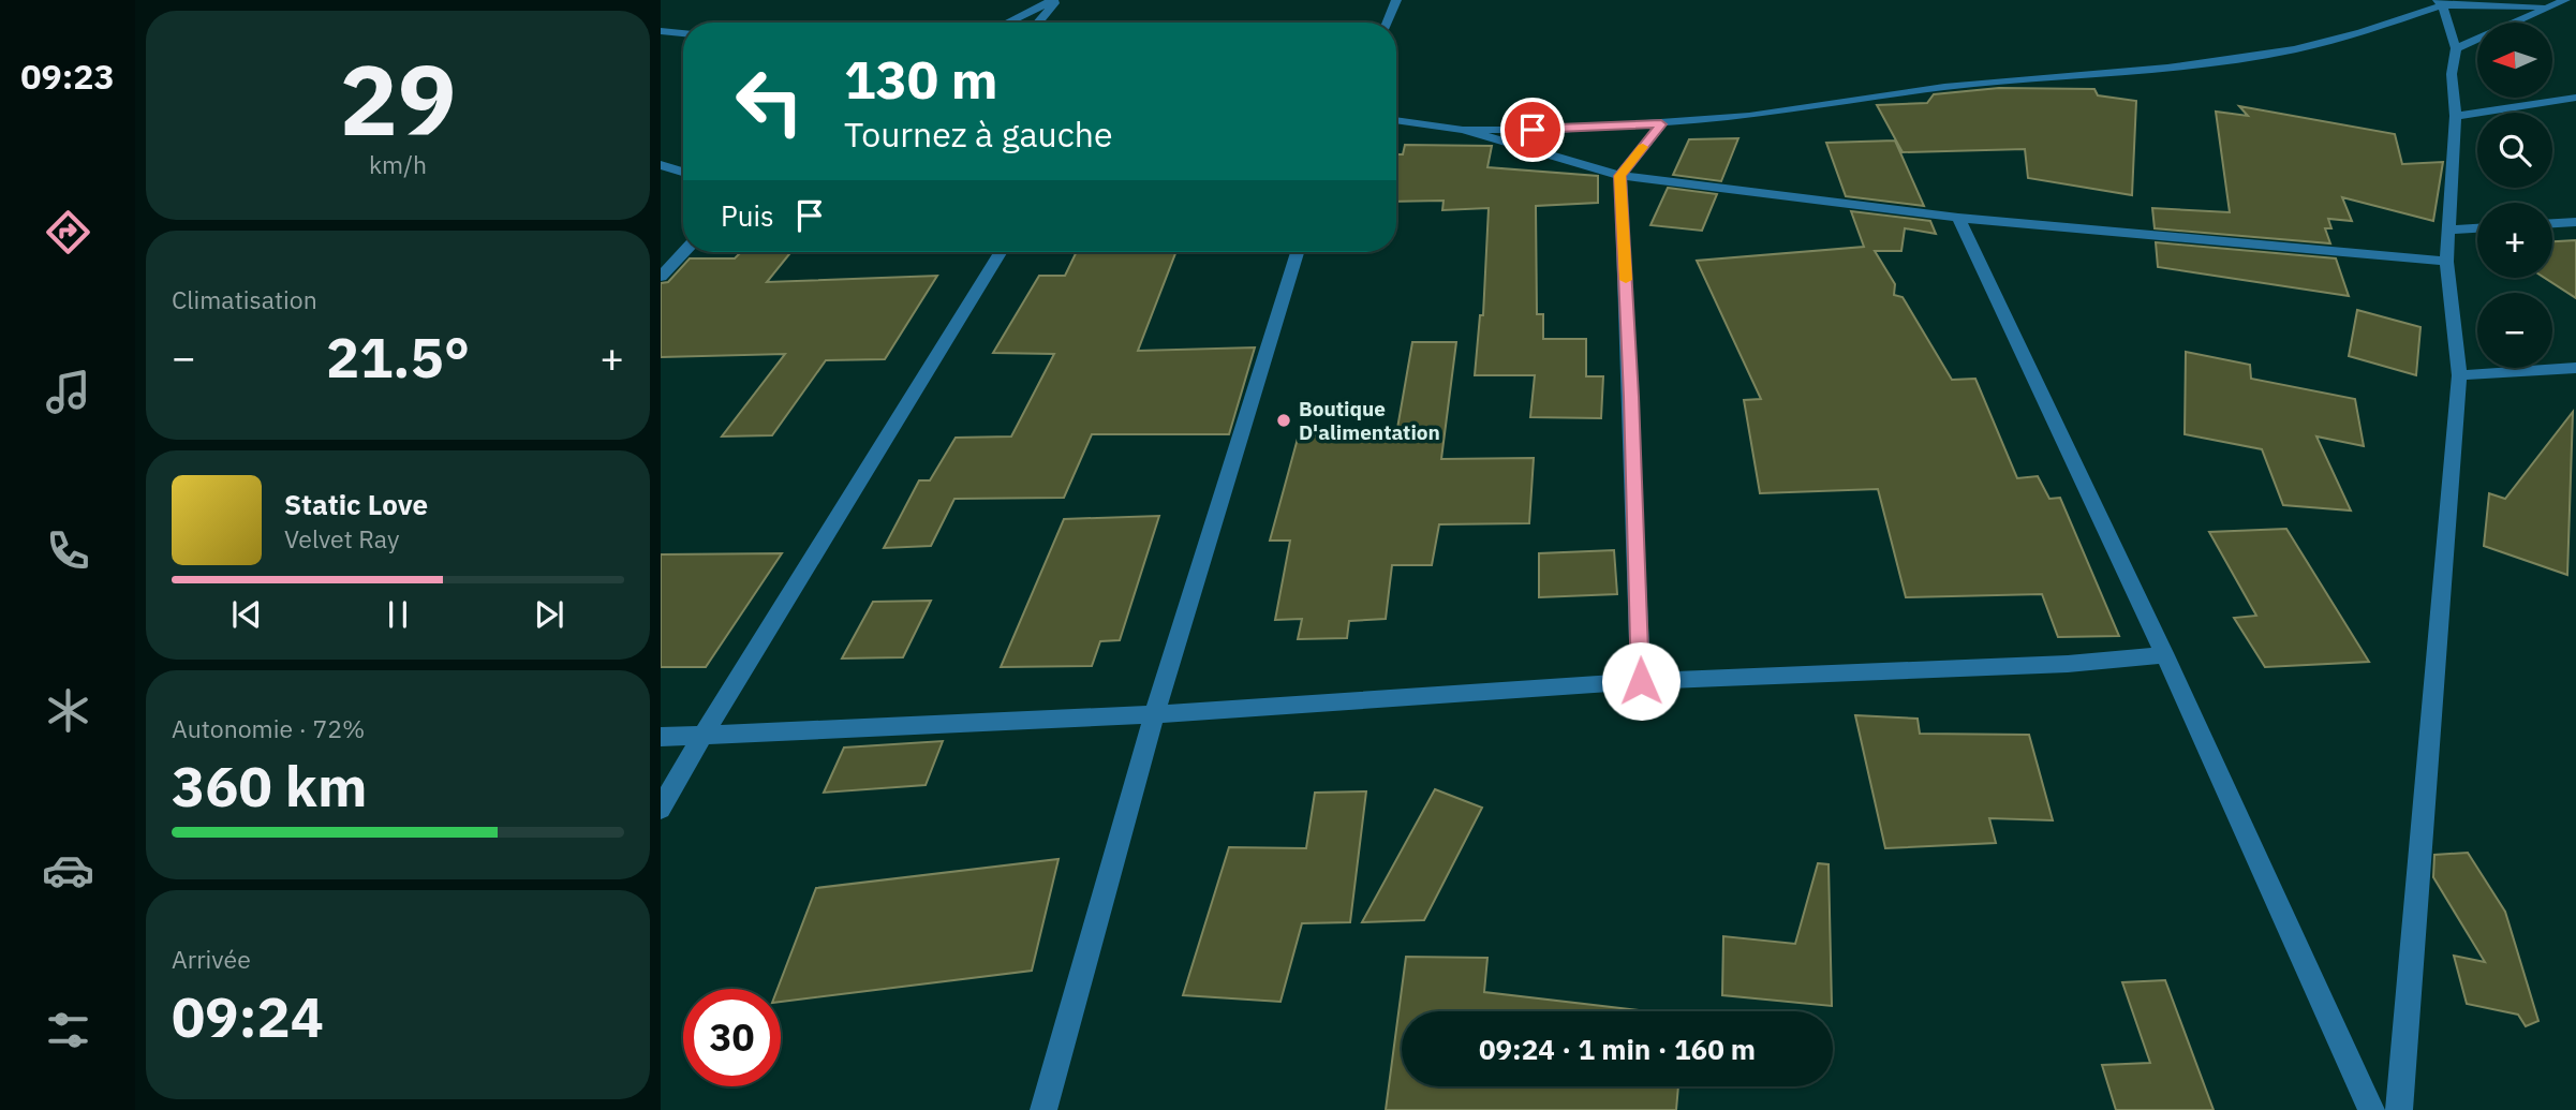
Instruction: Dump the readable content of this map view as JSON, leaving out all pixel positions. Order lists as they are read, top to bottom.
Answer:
{
  "places": ["Boutique D'alimentation"],
  "north": "left",
  "page": {
    "tabs": "09:23",
    "tile": [
      ["29", "km/h"],
      "Climatisation",
      ["Autonomie · 72%", "360 km"],
      ["Arrivée", "09:24"]
    ],
    "map_buttons": ["+", "−"],
    "turn": ["130 m", "Tournez à gauche"],
    "then": "Puis",
    "heat": ["−", "21.5°", "+"],
    "song": ["Static Love", "Velvet Ray"],
    "limit": "30",
    "trip": "09:24 · 1 min · 160 m"
  }
}
